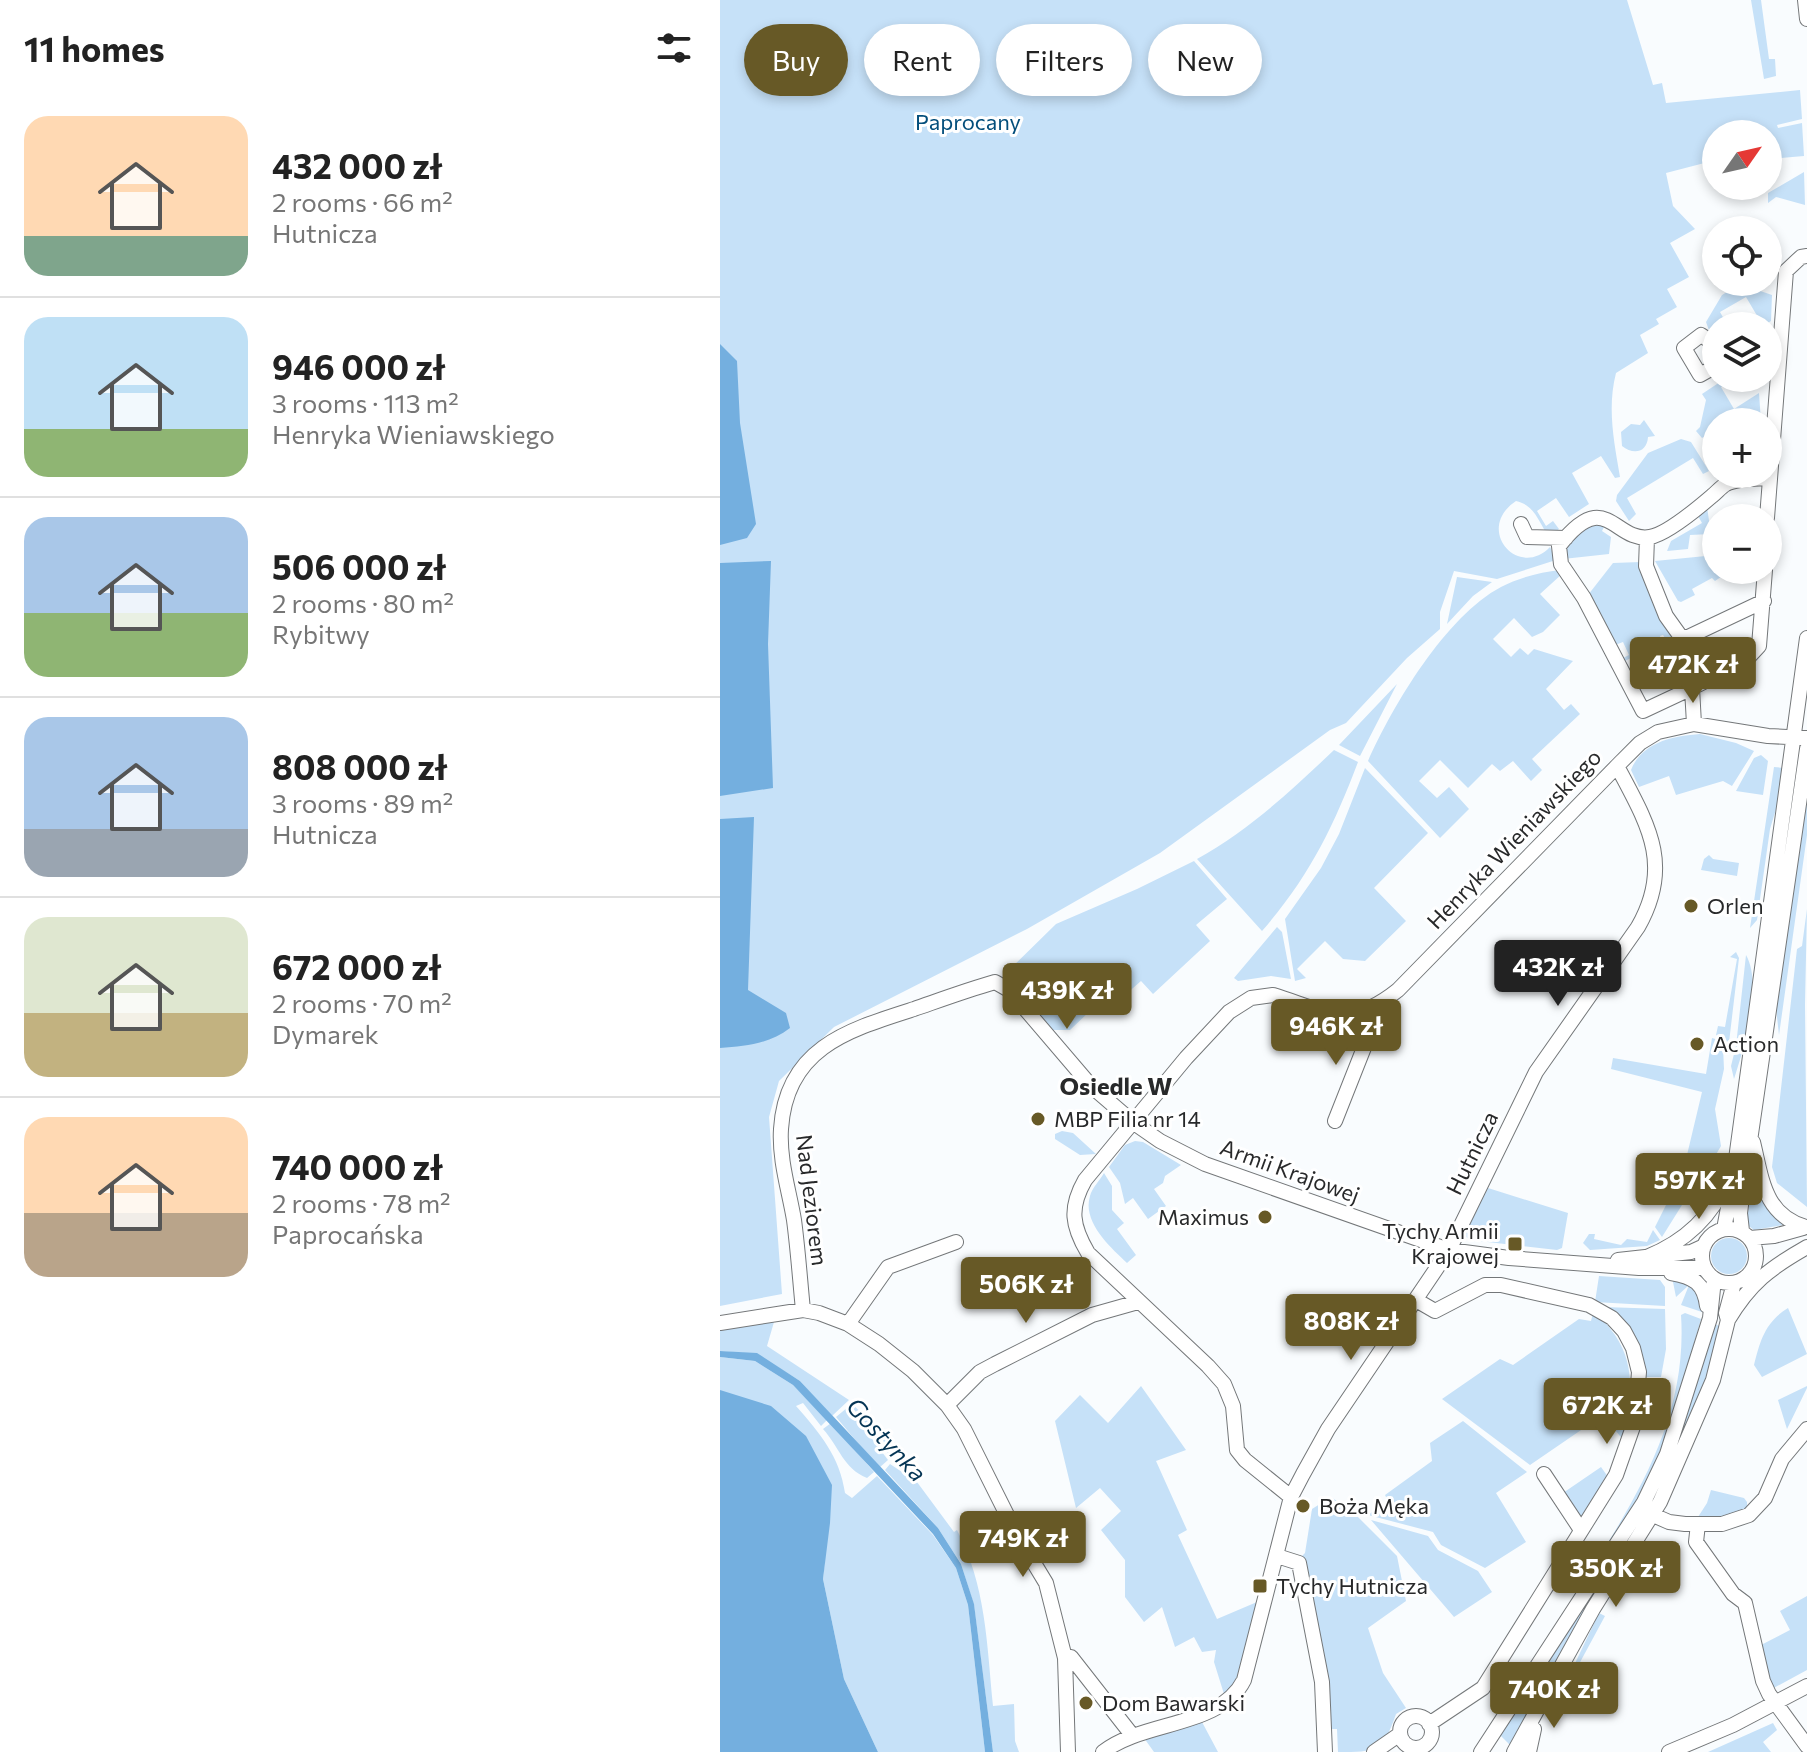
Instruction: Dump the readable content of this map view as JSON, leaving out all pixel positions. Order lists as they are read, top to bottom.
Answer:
{
  "streets": {
    "street": [
      "Henryka Wieniawskiego",
      "Hutnicza",
      "Armii Krajowej",
      "Nad Jeziorem"
    ]
  },
  "crossings": [
    ["Henryka Wieniawskiego", "Hutnicza"],
    ["Hutnicza", "Armii Krajowej"],
    ["Armii Krajowej", "Nad Jeziorem"]
  ],
  "districts": ["Osiedle W"],
  "water": ["Gostynka"],
  "parks": ["Paprocany"],
  "places": {
    "other": [
      "Orlen",
      "Action",
      "MBP Filia nr 14",
      "Maximus",
      "Boża Męka",
      "Dom Bawarski"
    ],
    "transit": ["Tychy Armii Krajowej", "Tychy Hutnicza"]
  },
  "north": "top right",
  "page": {
    "heading": "11 homes",
    "chip": [
      "Buy",
      "Rent",
      "Filters",
      "New"
    ],
    "list": [
      {
        "name": "432 000 zł",
        "note": "2 rooms · 66 m² · Hutnicza"
      },
      {
        "name": "946 000 zł",
        "note": "3 rooms · 113 m² · Henryka Wieniawskiego"
      },
      {
        "name": "506 000 zł",
        "note": "2 rooms · 80 m² · Rybitwy"
      },
      {
        "name": "808 000 zł",
        "note": "3 rooms · 89 m² · Hutnicza"
      },
      {
        "name": "672 000 zł",
        "note": "2 rooms · 70 m² · Dymarek"
      },
      {
        "name": "740 000 zł",
        "note": "2 rooms · 78 m² · Paprocańska"
      }
    ],
    "map_buttons": ["+", "−"],
    "price": [
      "472K zł",
      "432K zł",
      "439K zł",
      "946K zł",
      "597K zł",
      "506K zł",
      "808K zł",
      "672K zł",
      "749K zł",
      "350K zł",
      "740K zł"
    ]
  }
}
